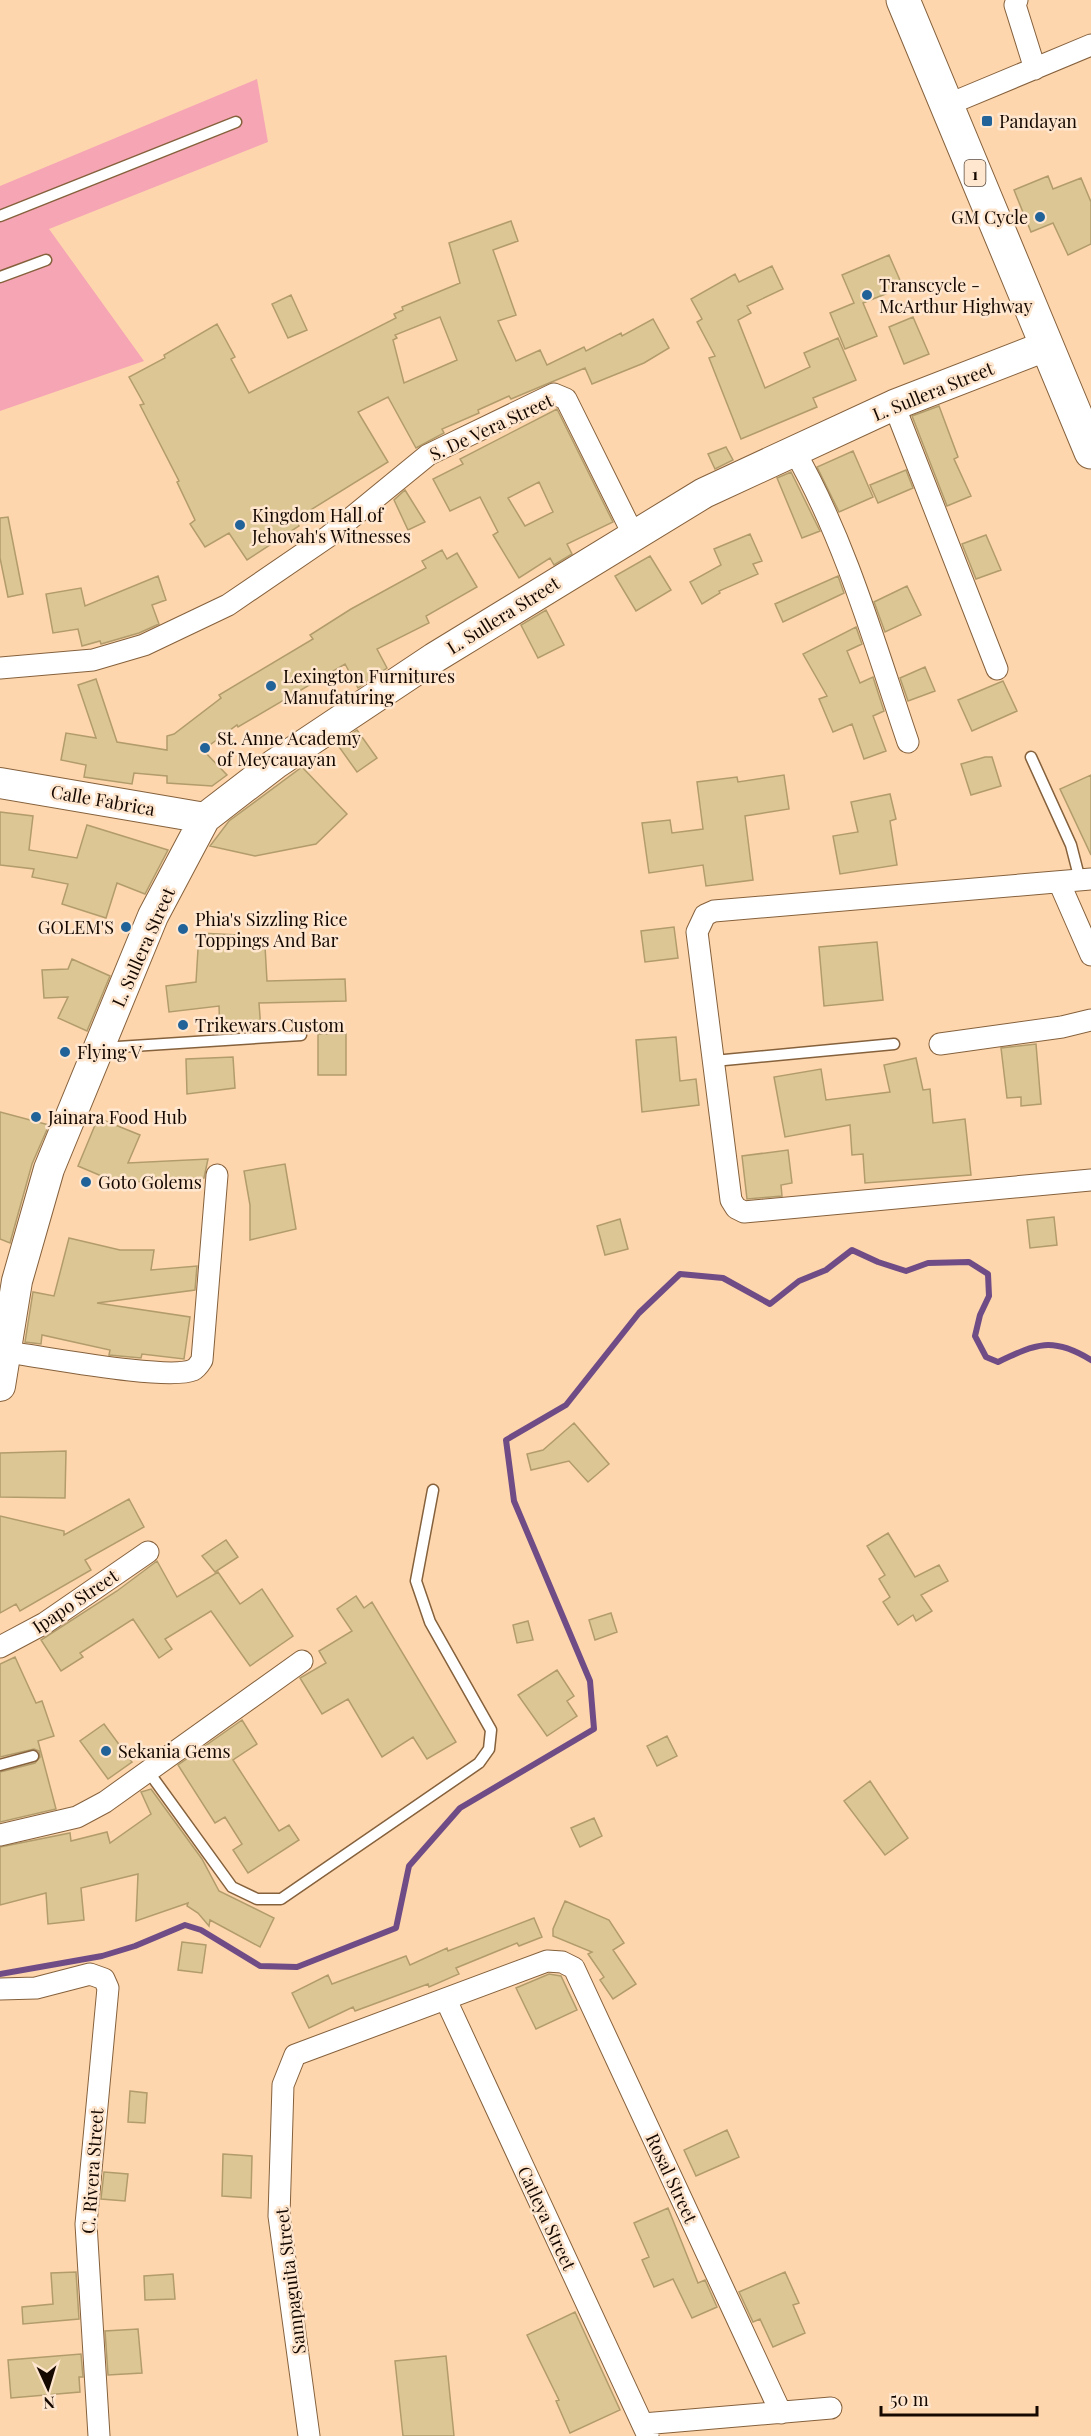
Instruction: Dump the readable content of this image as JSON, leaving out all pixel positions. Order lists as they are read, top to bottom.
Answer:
{
  "streets": {
    "highway": ["1"],
    "street": [
      "L. Sullera Street",
      "S. De Vera Street",
      "Calle Fabrica",
      "Ipapo Street",
      "C. Rivera Street",
      "Rosal Street",
      "Catleya Street",
      "Sampaguita Street"
    ]
  },
  "crossings": [
    ["1", "L. Sullera Street"],
    ["L. Sullera Street", "S. De Vera Street"],
    ["L. Sullera Street", "Calle Fabrica"],
    ["Rosal Street", "Catleya Street"],
    ["Rosal Street", "Sampaguita Street"],
    ["Catleya Street", "Sampaguita Street"]
  ],
  "places": {
    "transit": ["Pandayan"],
    "other": [
      "GM Cycle",
      "Transcycle - McArthur Highway",
      "Kingdom Hall of Jehovah's Witnesses",
      "Lexington Furnitures Manufaturing",
      "St. Anne Academy of Meycauayan",
      "GOLEM'S",
      "Phia's Sizzling Rice Toppings And Bar",
      "Trikewars Custom",
      "Flying V",
      "Jainara Food Hub",
      "Goto Golems",
      "Sekania Gems"
    ]
  },
  "scale_bar": "50 m",
  "north": "bottom"
}
